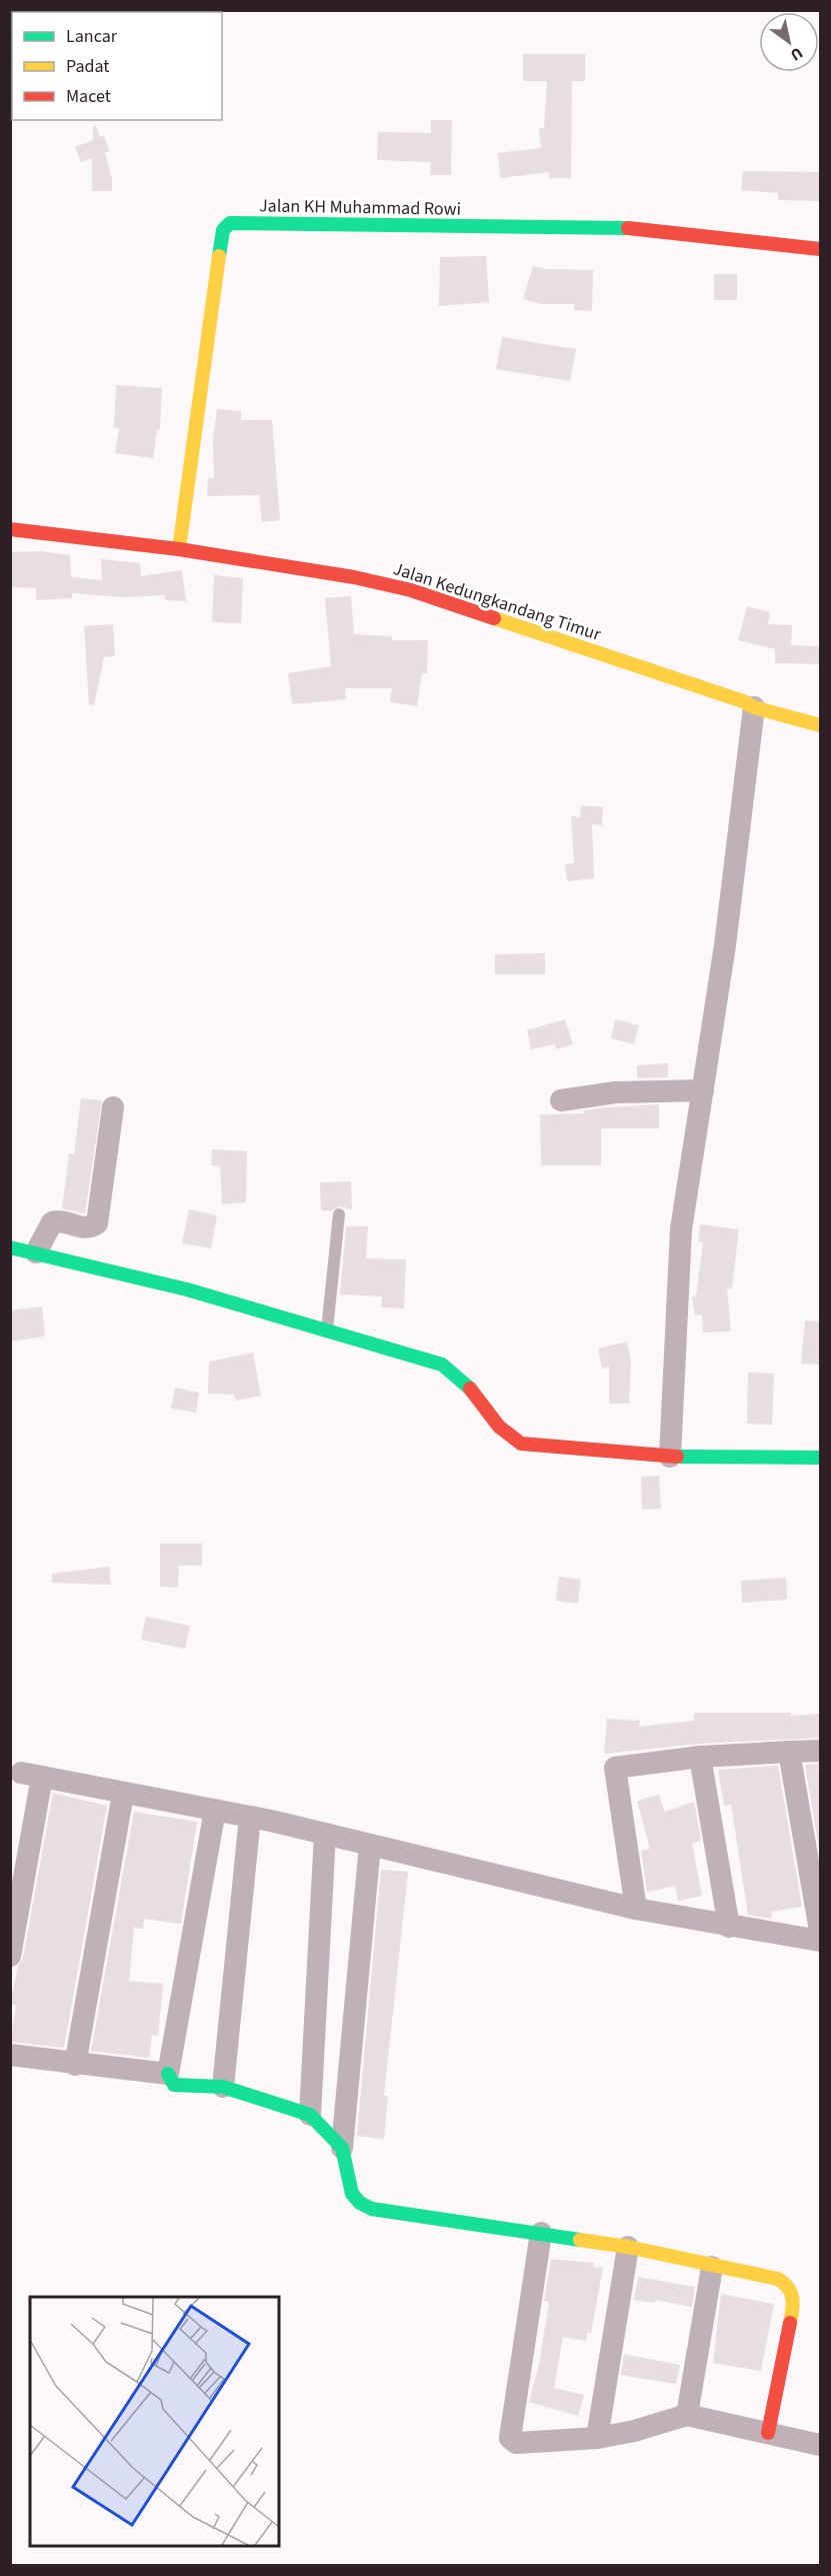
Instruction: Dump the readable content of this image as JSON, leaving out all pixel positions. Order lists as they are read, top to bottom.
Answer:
{
  "streets": {
    "street": ["Jalan KH Muhammad Rowi", "Jalan Kedungkandang Timur"]
  },
  "crossings": [
    ["Jalan KH Muhammad Rowi", "Jalan Kedungkandang Timur"]
  ],
  "legend": ["Lancar", "Padat", "Macet"],
  "north": "bottom right"
}
